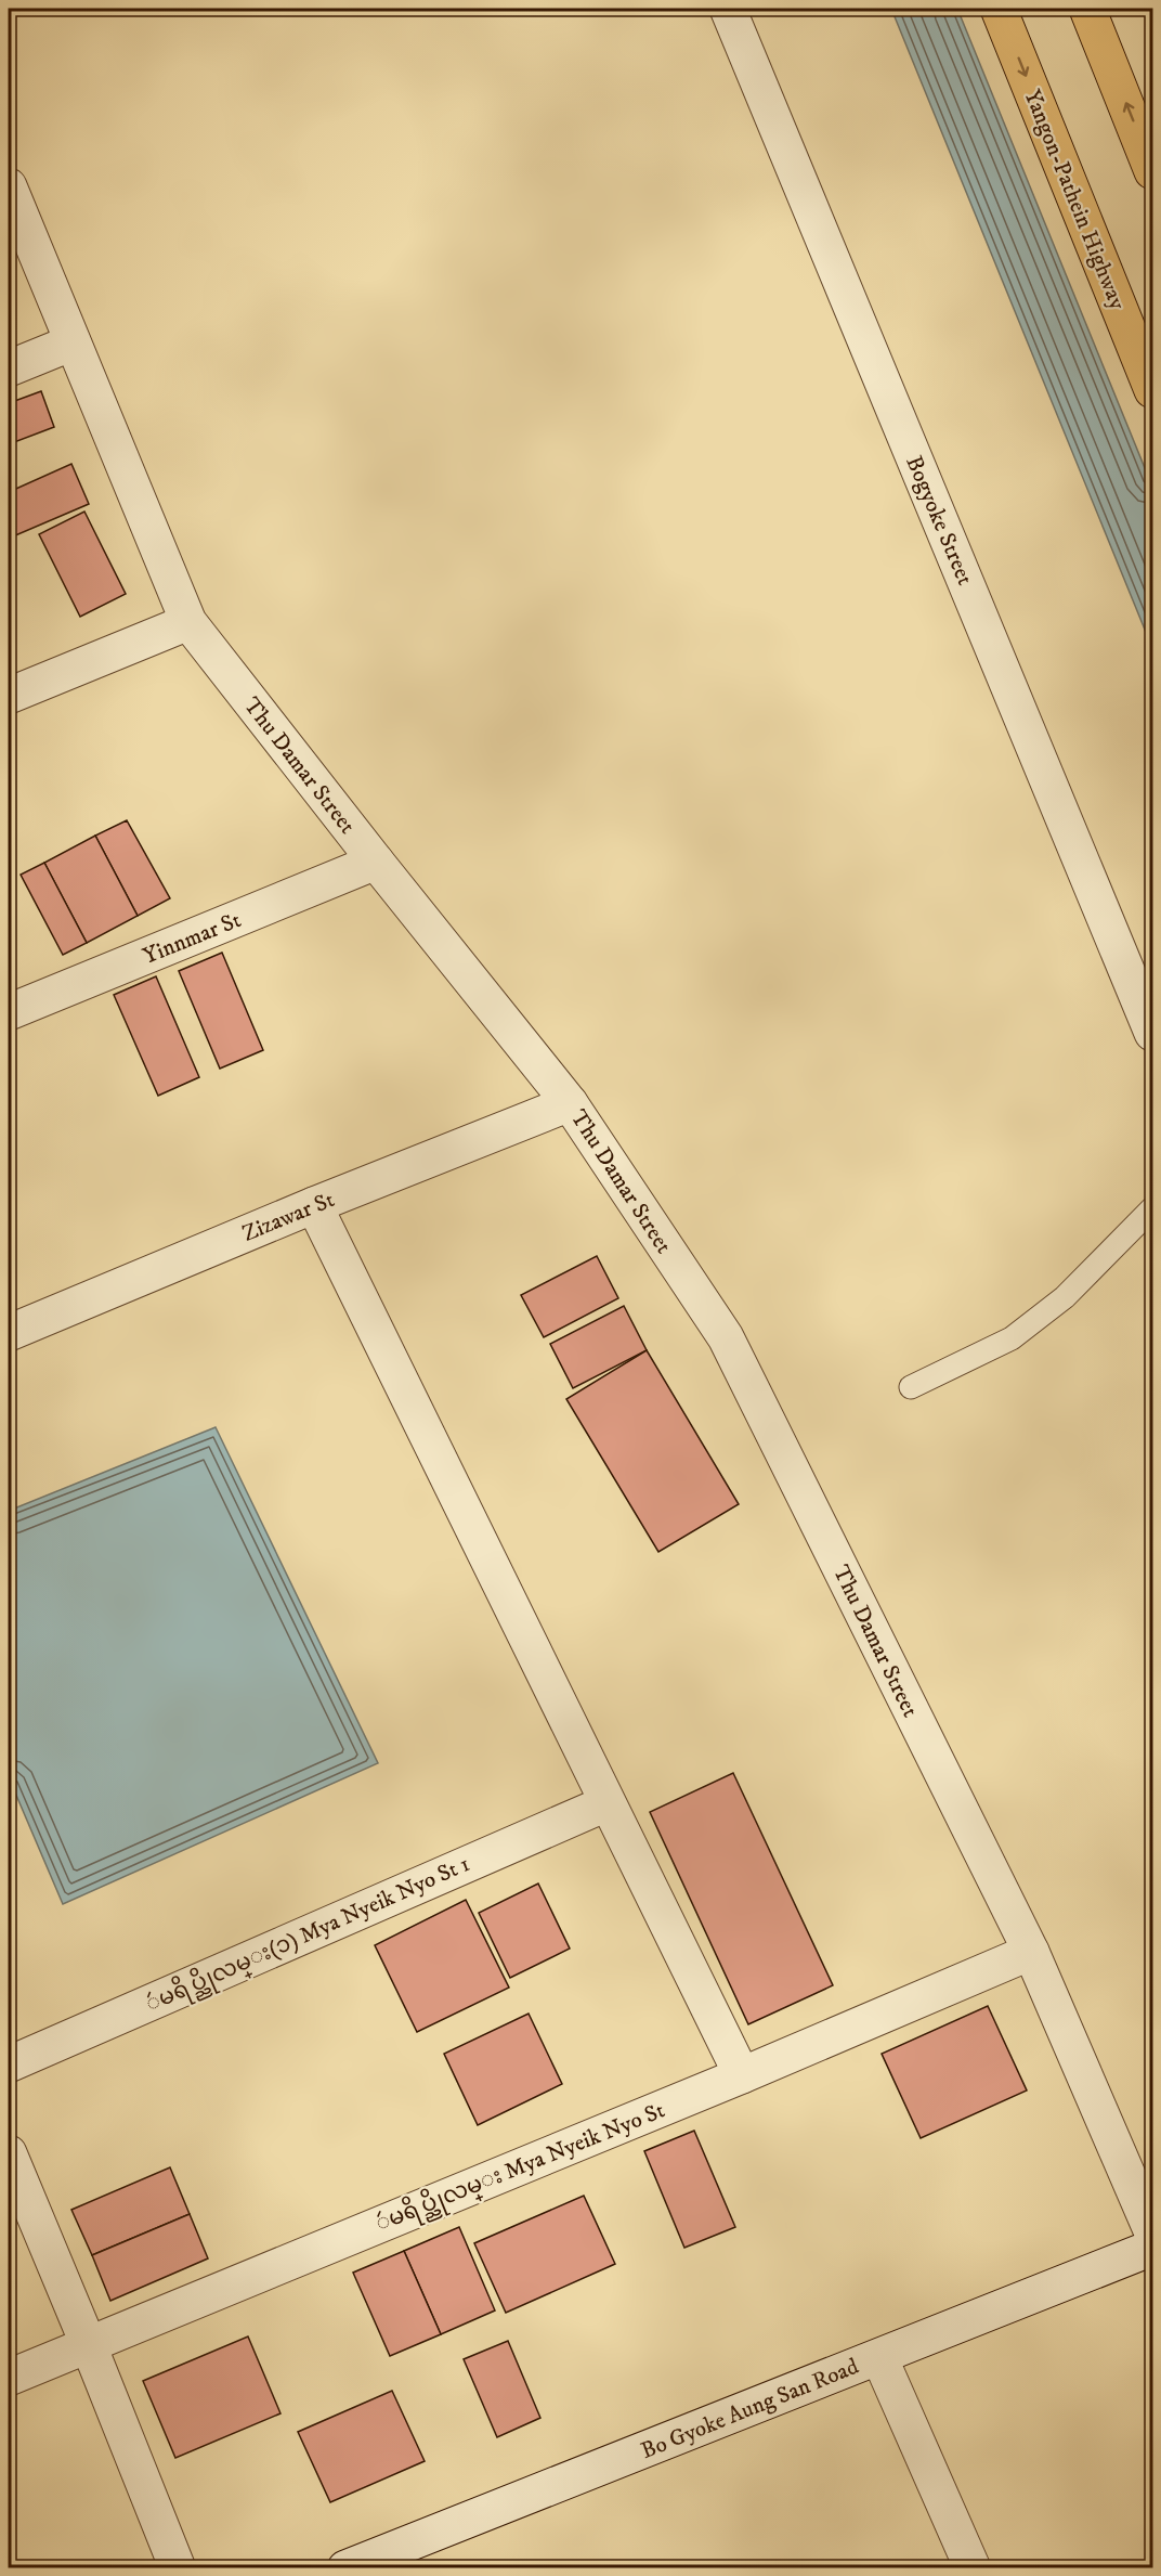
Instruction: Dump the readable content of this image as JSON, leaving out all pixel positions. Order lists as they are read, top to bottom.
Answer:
{
  "streets": {
    "main road": ["Yangon-Pathein Highway"],
    "street": [
      "Bogyoke Street",
      "Thu Damar Street",
      "Yinnmar St",
      "Zizawar St",
      "ဴမရိပ္ညိုလမ္း(၁) Mya Nyeik Nyo St 1",
      "ဴမရိပ္ညိုလမ္း Mya Nyeik Nyo St",
      "Bo Gyoke Aung San Road"
    ]
  },
  "crossings": [
    ["Thu Damar Street", "Yinnmar St"],
    ["Thu Damar Street", "Zizawar St"],
    ["Thu Damar Street", "ဴမရိပ္ညိုလမ္း Mya Nyeik Nyo St"]
  ]
}
